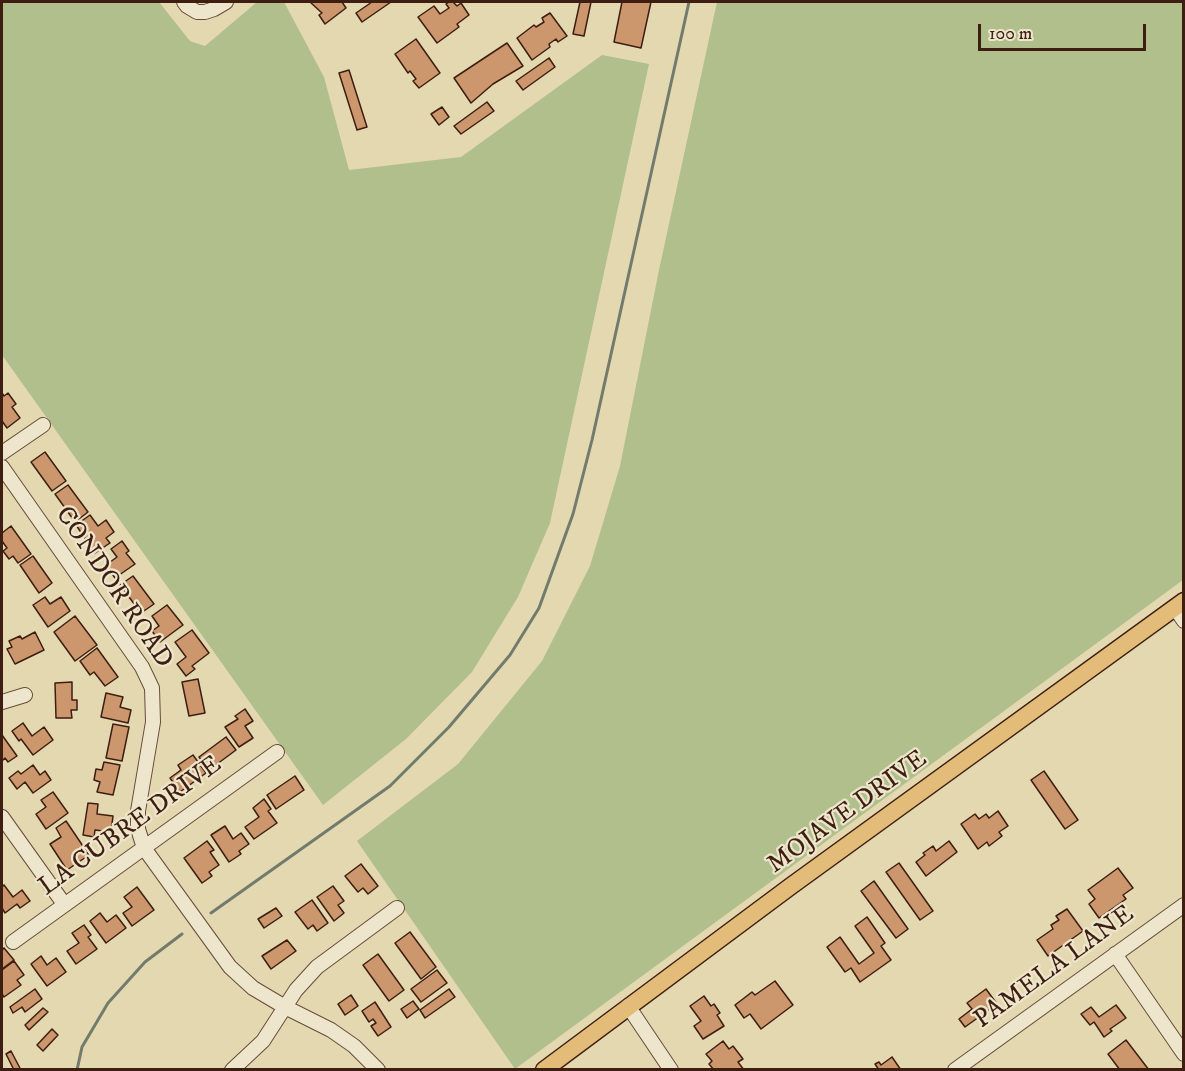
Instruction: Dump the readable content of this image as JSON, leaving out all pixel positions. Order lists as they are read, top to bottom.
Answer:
{
  "streets": {
    "main road": ["MOJAVE DRIVE"],
    "street": ["CONDOR ROAD", "LA CUBRE DRIVE", "PAMELA LANE"]
  },
  "crossings": [
    ["CONDOR ROAD", "LA CUBRE DRIVE"]
  ],
  "scale_bar": "100 m"
}
